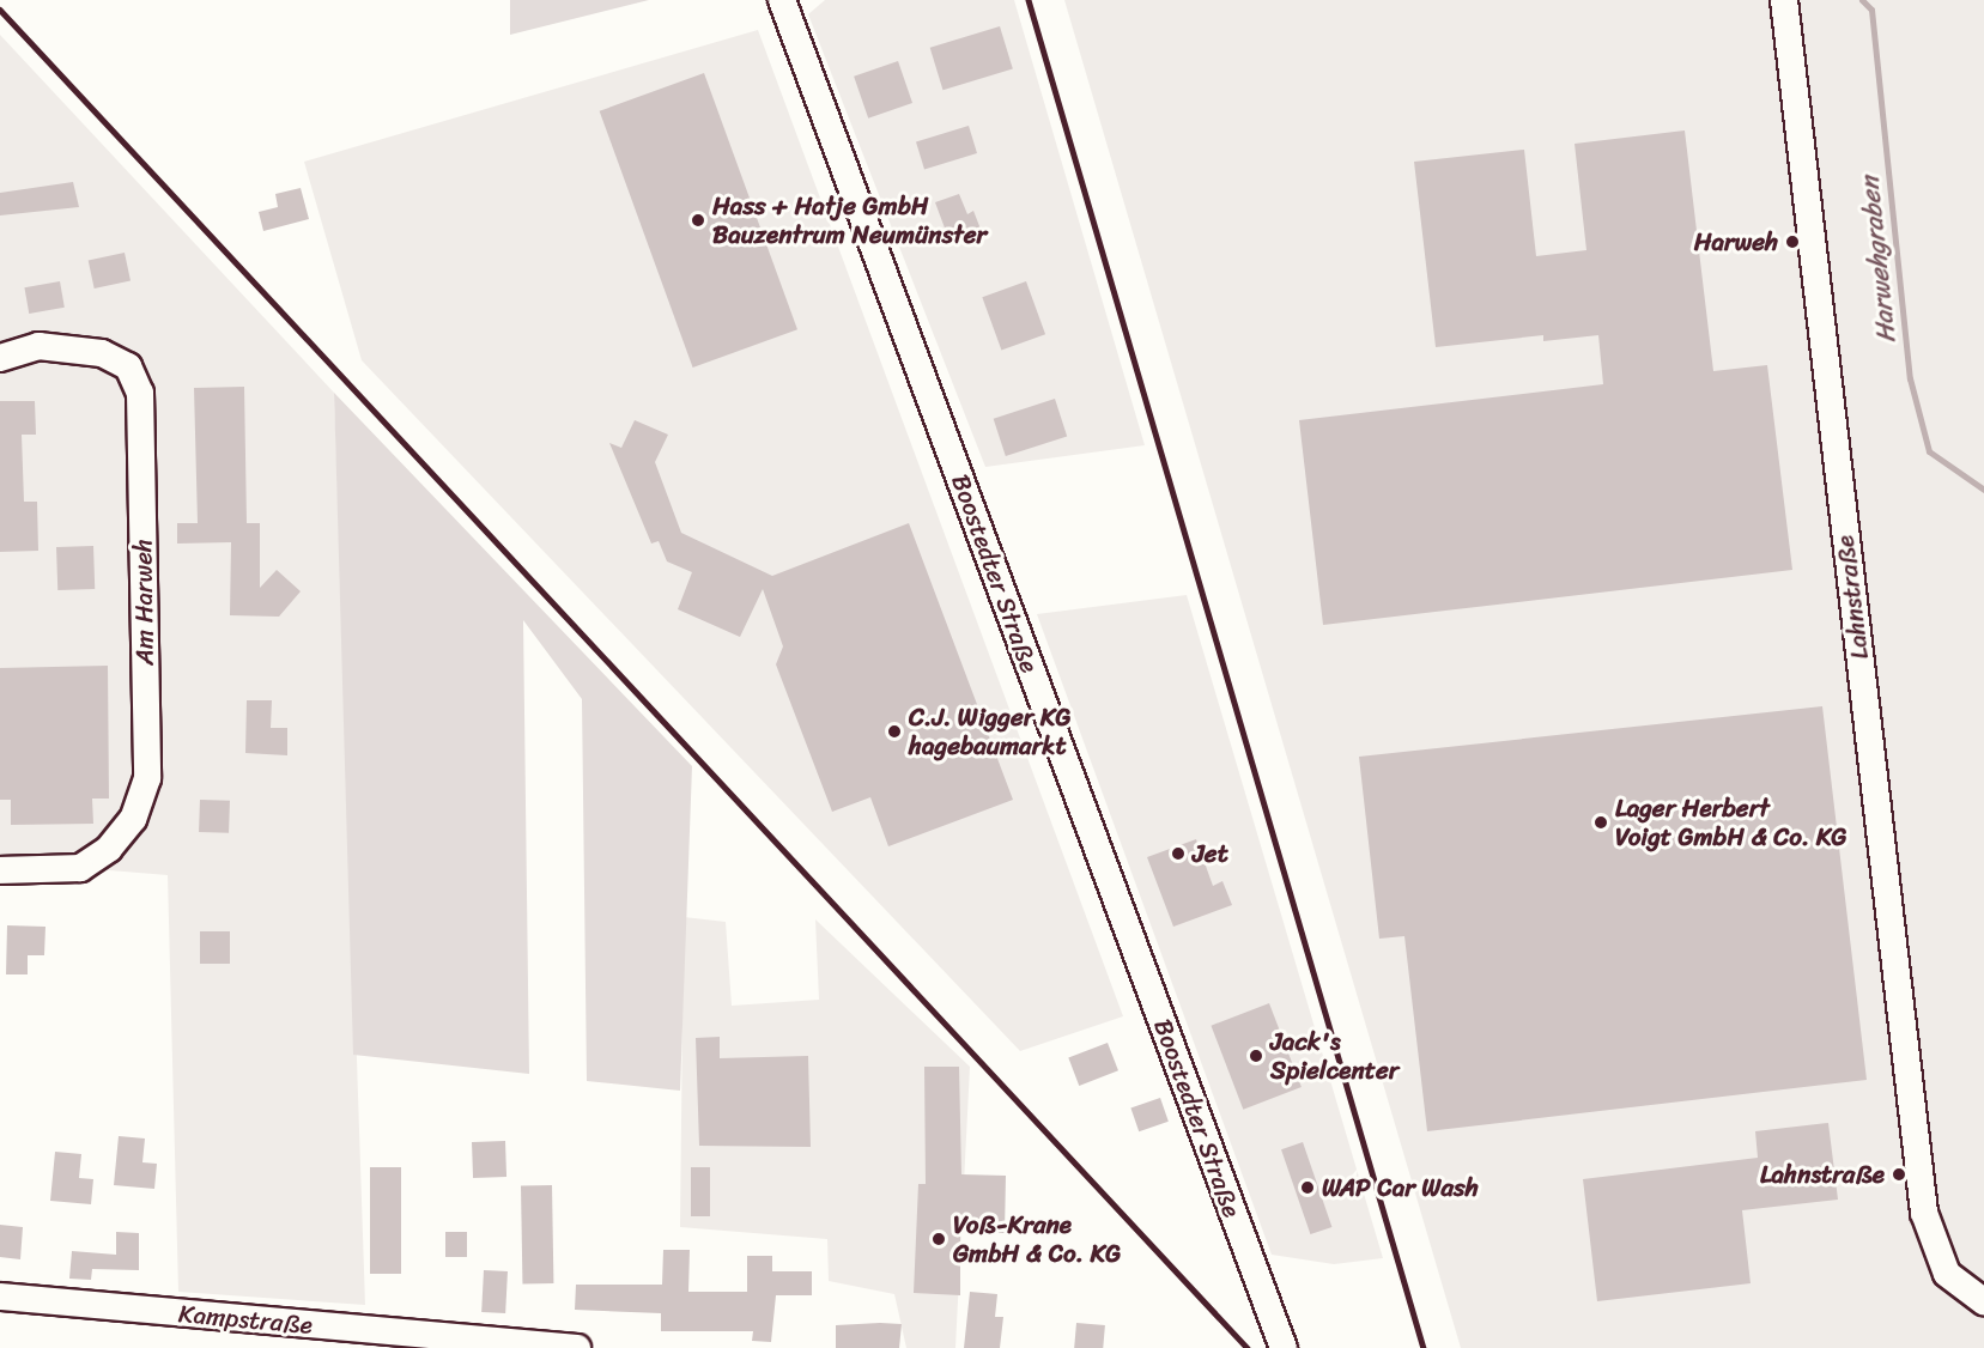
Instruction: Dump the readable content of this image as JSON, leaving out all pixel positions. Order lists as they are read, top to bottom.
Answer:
{
  "streets": {
    "street": [
      "Boostedter Straße",
      "Lahnstraße",
      "Am Harweh",
      "Kampstraße"
    ]
  },
  "water": ["Harwehgraben"],
  "places": [
    "Hass + Hatje GmbH Bauzentrum Neumünster",
    "Harweh",
    "C.J. Wigger KG hagebaumarkt",
    "Lager Herbert Voigt GmbH & Co. KG",
    "Jet",
    "Jack's Spielcenter",
    "Lahnstraße",
    "WAP Car Wash",
    "Voß-Krane GmbH & Co. KG"
  ]
}
